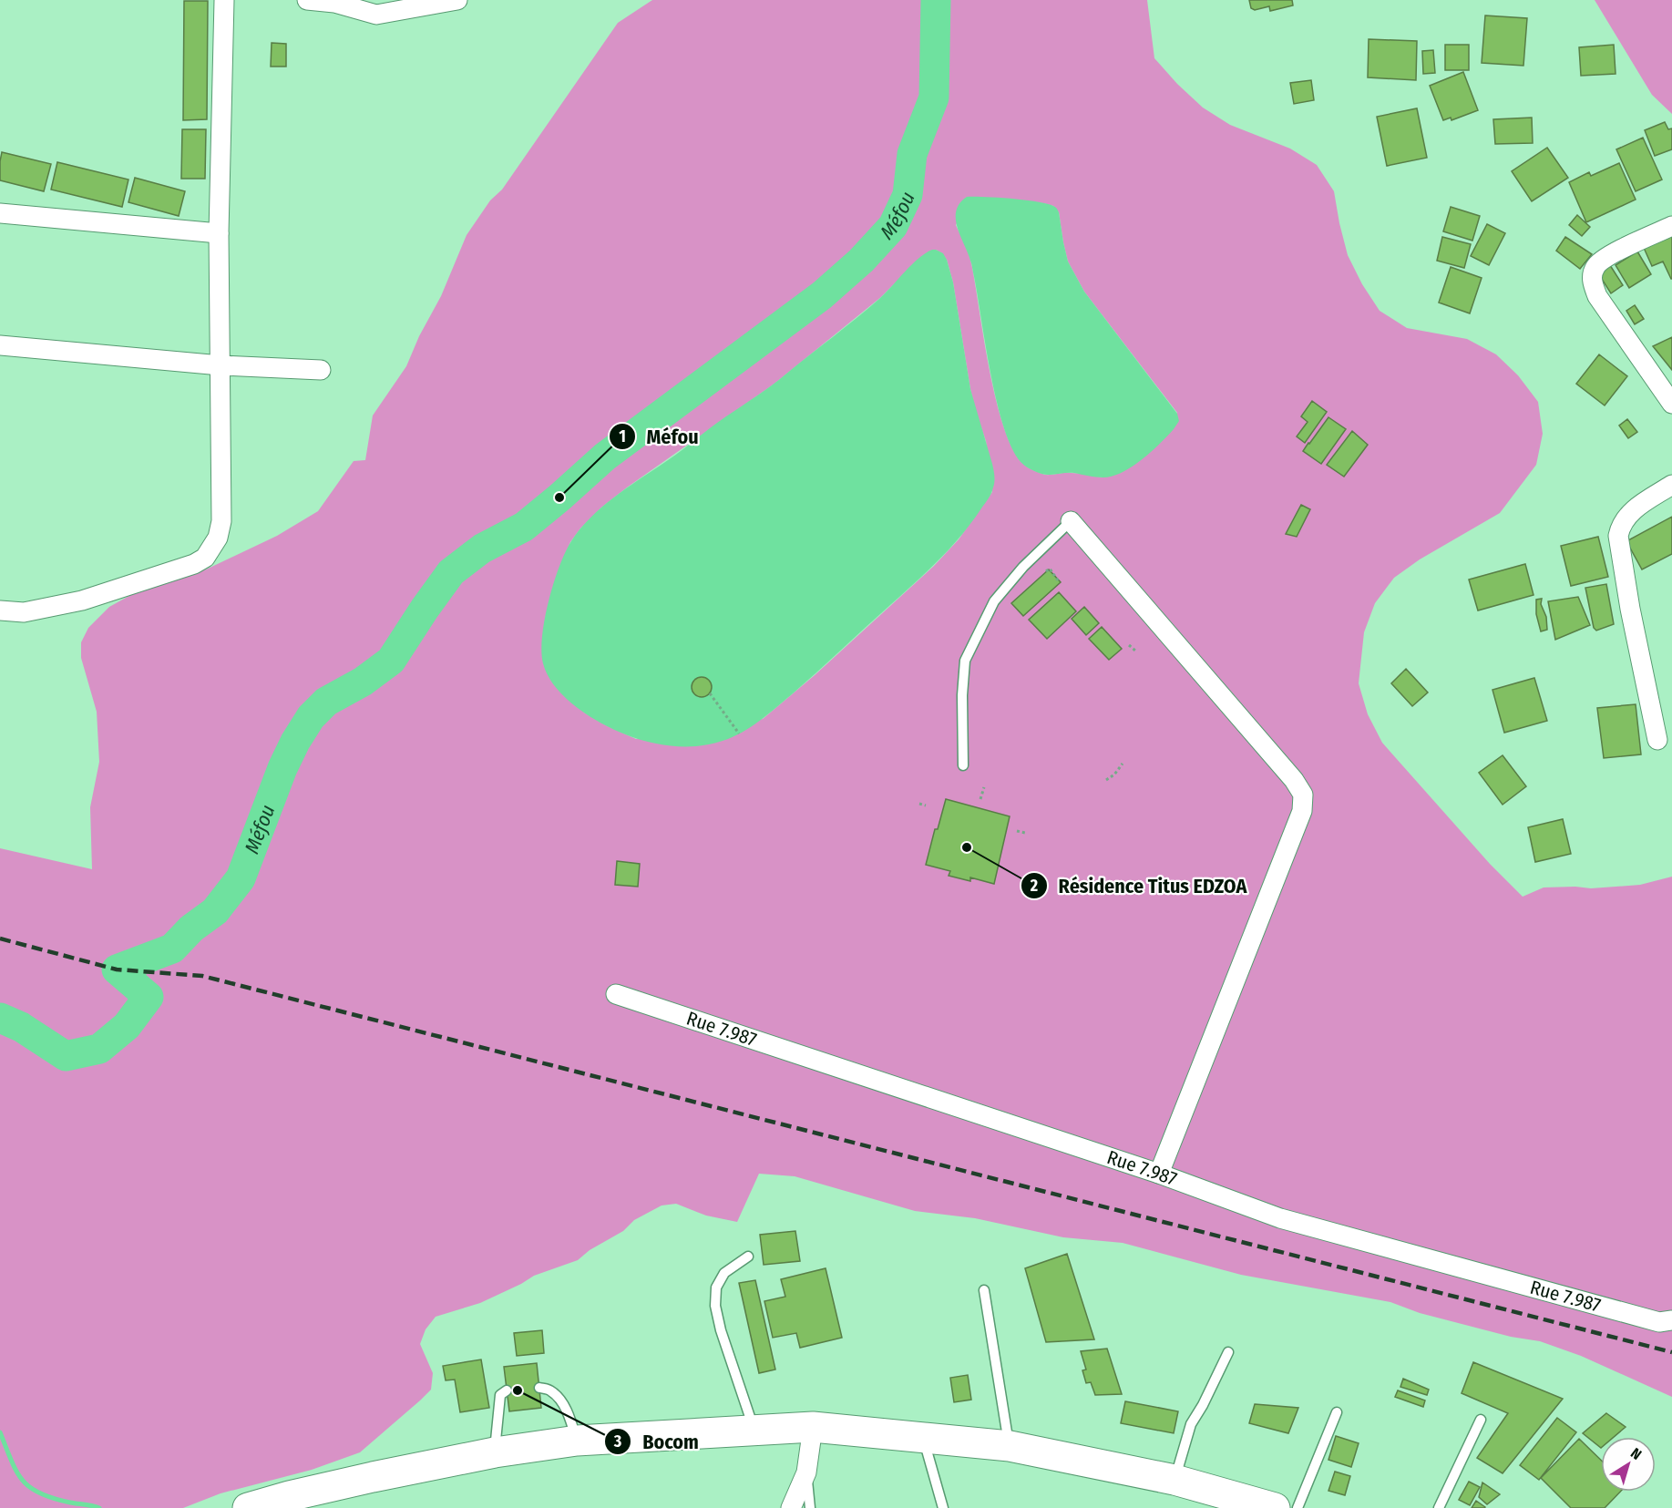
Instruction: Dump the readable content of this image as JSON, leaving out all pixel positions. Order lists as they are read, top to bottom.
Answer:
{
  "streets": {
    "street": ["Rue 7.987"]
  },
  "water": ["Méfou"],
  "places": ["Méfou", "Résidence Titus EDZOA", "Bocom"],
  "north": "top right"
}
